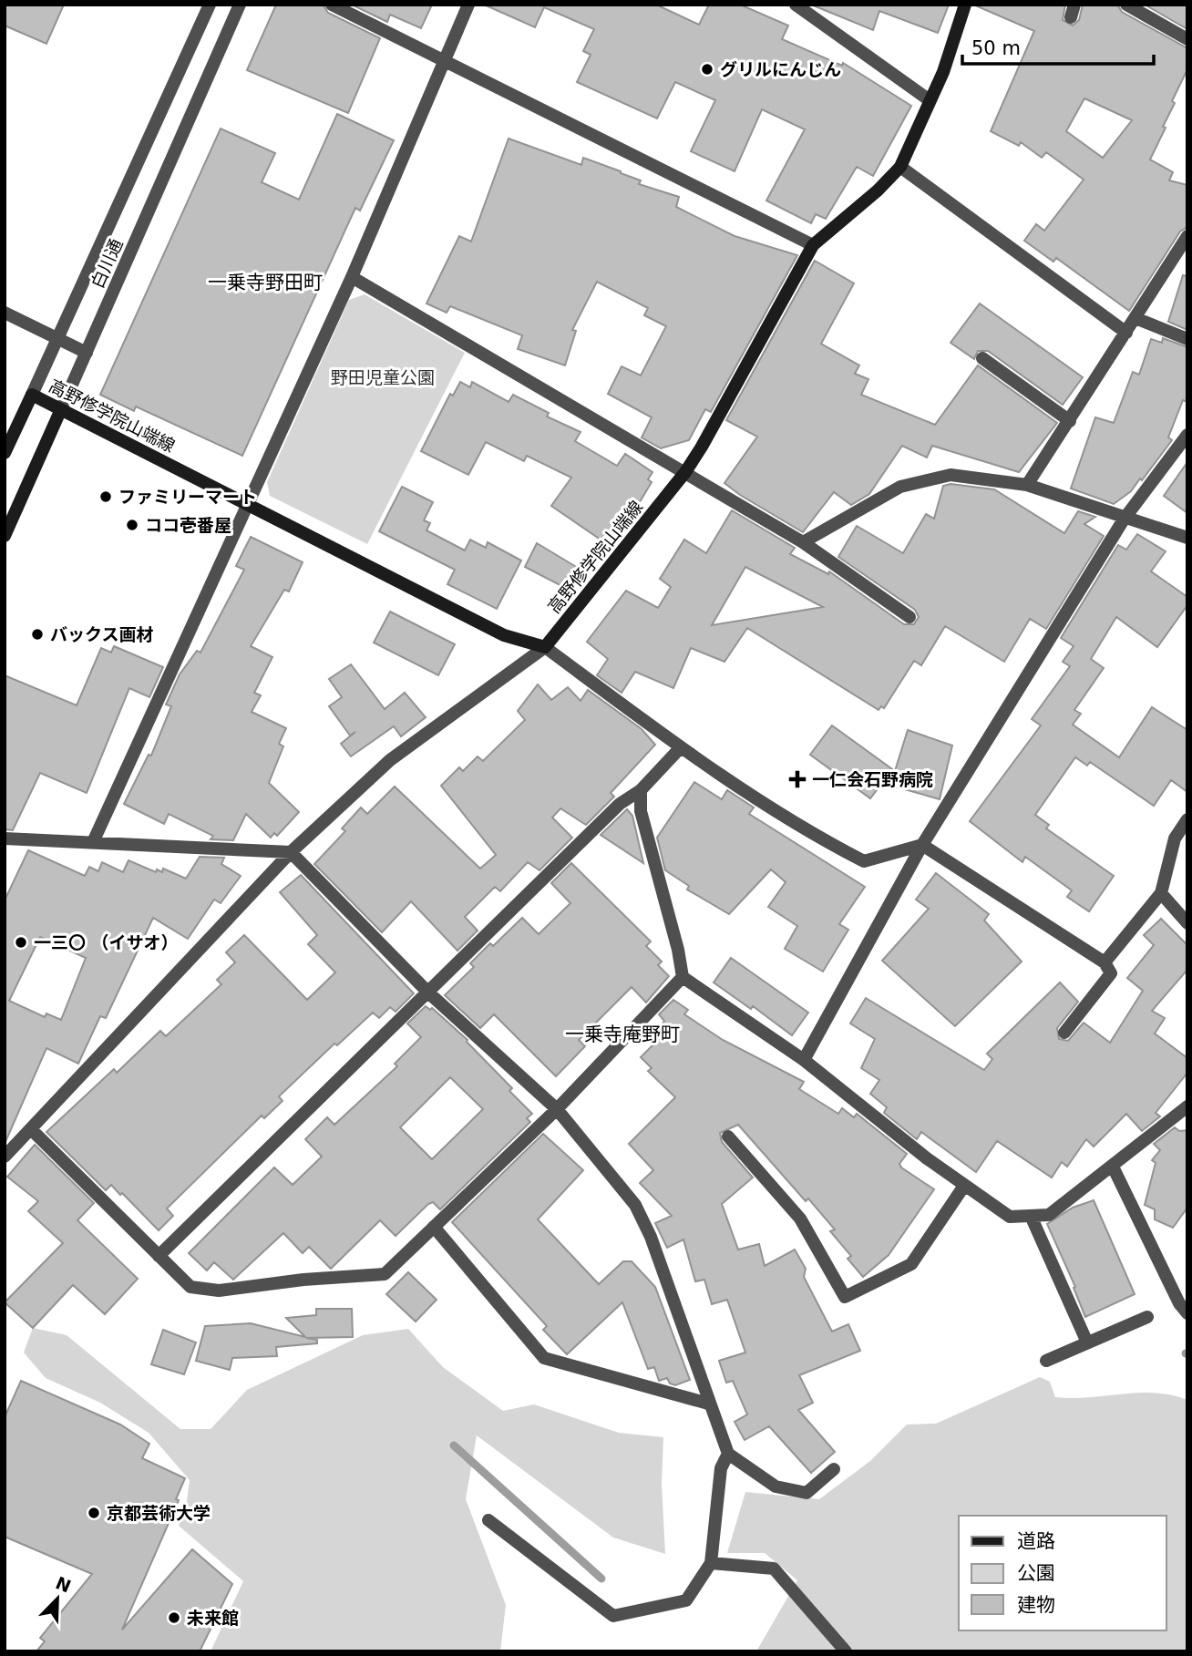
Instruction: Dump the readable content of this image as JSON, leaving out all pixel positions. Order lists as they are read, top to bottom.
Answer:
{
  "streets": {
    "main road": ["白川通", "高野修学院山端線"]
  },
  "crossings": [
    ["白川通", "高野修学院山端線"]
  ],
  "districts": ["一乗寺野田町", "一乗寺庵野町"],
  "parks": ["野田児童公園"],
  "places": {
    "other": [
      "グリルにんじん",
      "ファミリーマート",
      "ココ壱番屋",
      "バックス画材",
      "一三〇 （イサオ）",
      "京都芸術大学",
      "未来館"
    ],
    "health": ["一仁会石野病院"]
  },
  "legend": ["道路", "公園", "建物"],
  "scale_bar": "50 m",
  "north": "top right"
}
